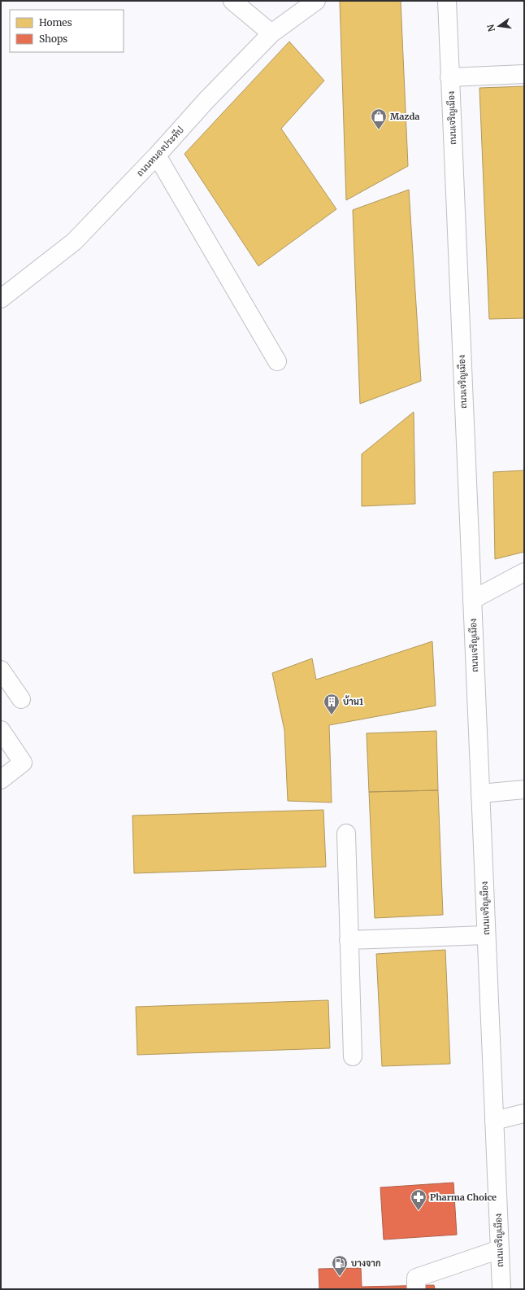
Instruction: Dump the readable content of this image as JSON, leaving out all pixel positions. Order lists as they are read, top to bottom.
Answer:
{
  "streets": {
    "main road": ["ถนนเจริญเมือง", "ถนนหนองประทีป"]
  },
  "places": {
    "shop": ["Mazda"],
    "building": ["บ้าน1"],
    "pharmacy": ["Pharma Choice"],
    "fuel station": ["บางจาก"]
  },
  "legend": ["Homes", "Shops"],
  "north": "left"
}
